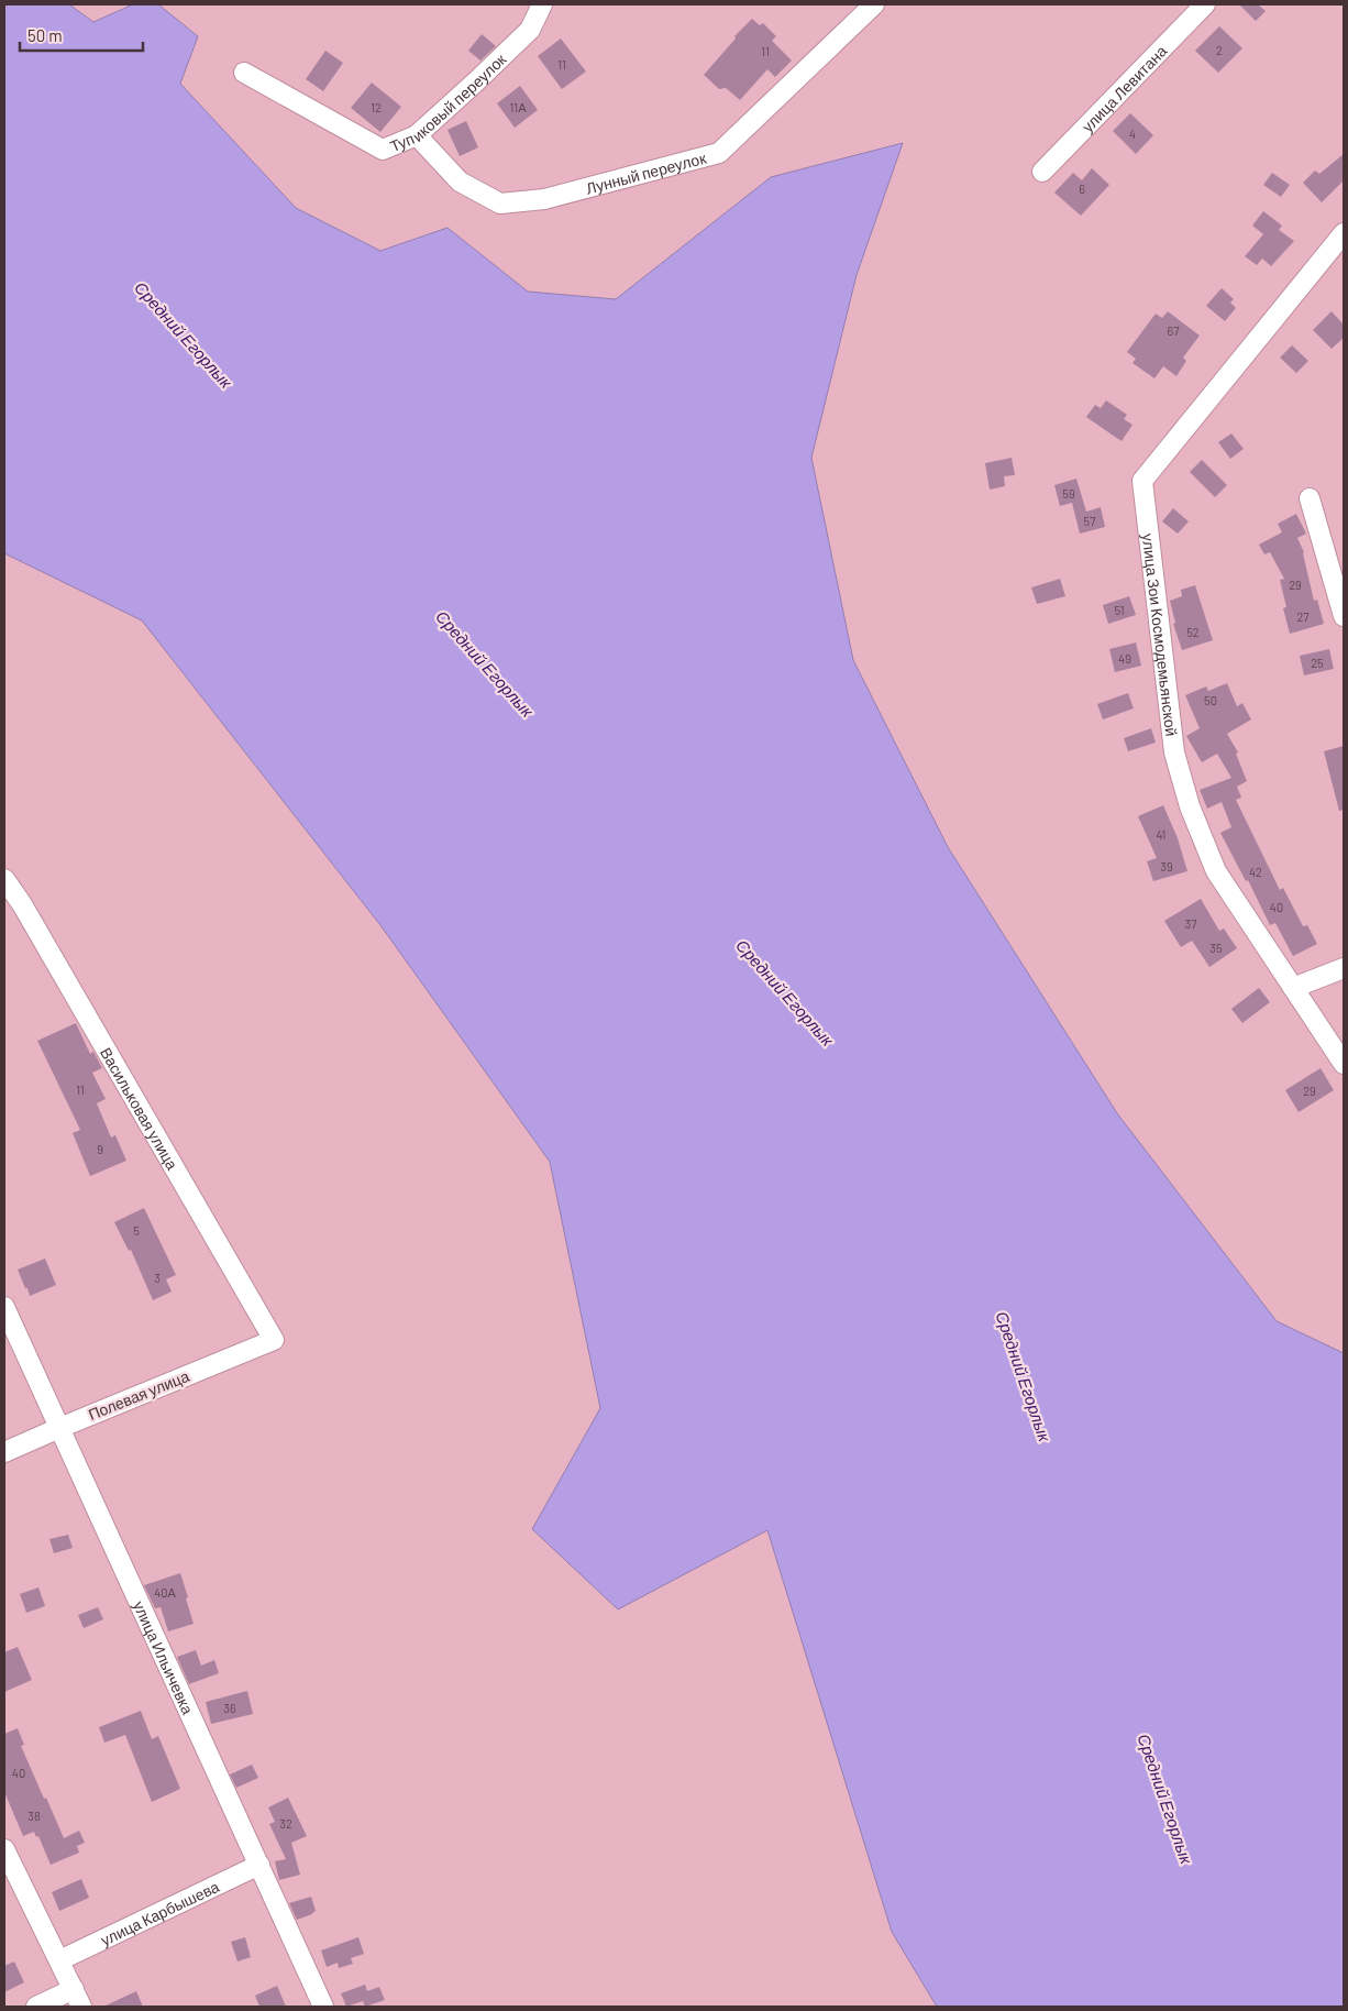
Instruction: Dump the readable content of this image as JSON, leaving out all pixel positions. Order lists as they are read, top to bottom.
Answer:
{
  "streets": {
    "street": [
      "улица Левитана",
      "Тупиковый переулок",
      "Лунный переулок",
      "улица Зои Космодемьянской",
      "Васильковая улица",
      "Полевая улица",
      "улица Ильичевка",
      "улица Карбышева"
    ]
  },
  "crossings": [
    ["Тупиковый переулок", "Лунный переулок"],
    ["Васильковая улица", "Полевая улица"],
    ["Полевая улица", "улица Ильичевка"],
    ["улица Ильичевка", "улица Карбышева"]
  ],
  "water": ["Средний Егорлык"],
  "house_numbers": [
    "2",
    "11",
    "11",
    "12",
    "11А",
    "4",
    "6",
    "67",
    "59",
    "57",
    "29",
    "51",
    "27",
    "52",
    "49",
    "25",
    "50",
    "41",
    "39",
    "42",
    "40",
    "37",
    "35",
    "11",
    "29",
    "9",
    "5",
    "3",
    "40А",
    "36",
    "40",
    "38",
    "32"
  ],
  "scale_bar": "50 m"
}
